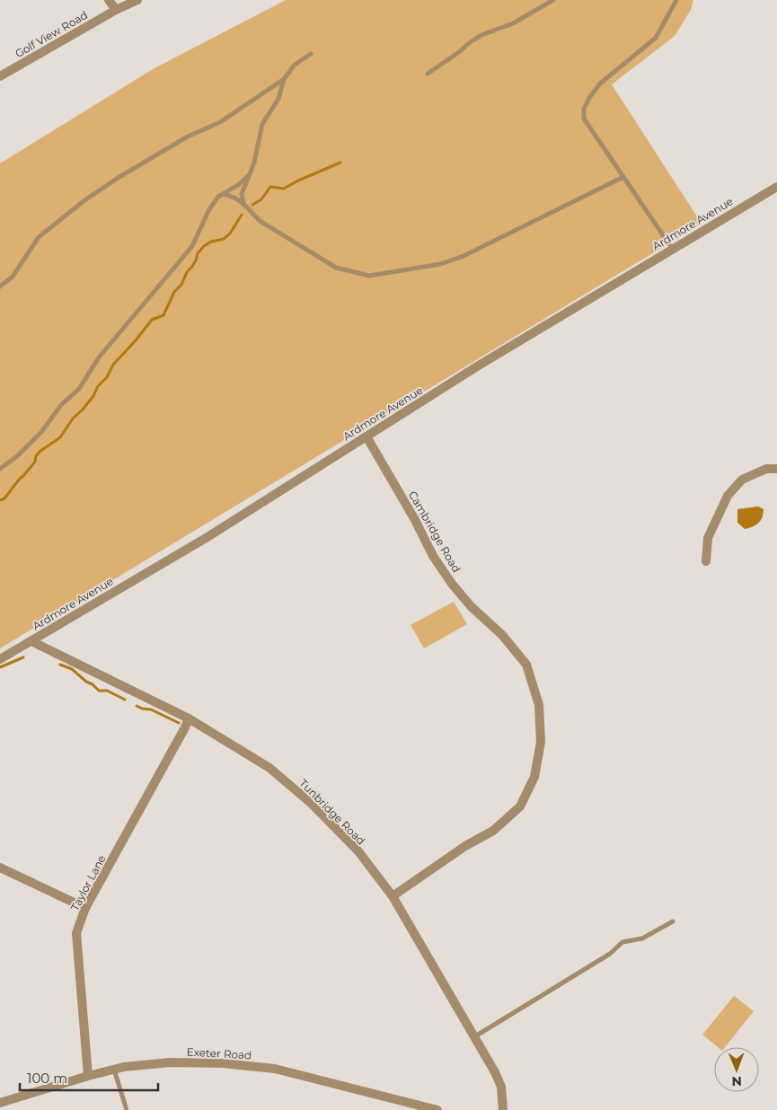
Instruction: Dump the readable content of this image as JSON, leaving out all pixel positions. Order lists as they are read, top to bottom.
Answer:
{
  "streets": {
    "street": [
      "Golf View Road",
      "Ardmore Avenue",
      "Cambridge Road",
      "Tunbridge Road",
      "Taylor Lane",
      "Exeter Road"
    ]
  },
  "crossings": [
    ["Ardmore Avenue", "Cambridge Road"],
    ["Ardmore Avenue", "Tunbridge Road"],
    ["Cambridge Road", "Tunbridge Road"],
    ["Tunbridge Road", "Taylor Lane"],
    ["Taylor Lane", "Exeter Road"]
  ],
  "scale_bar": "100 m",
  "north": "bottom"
}
